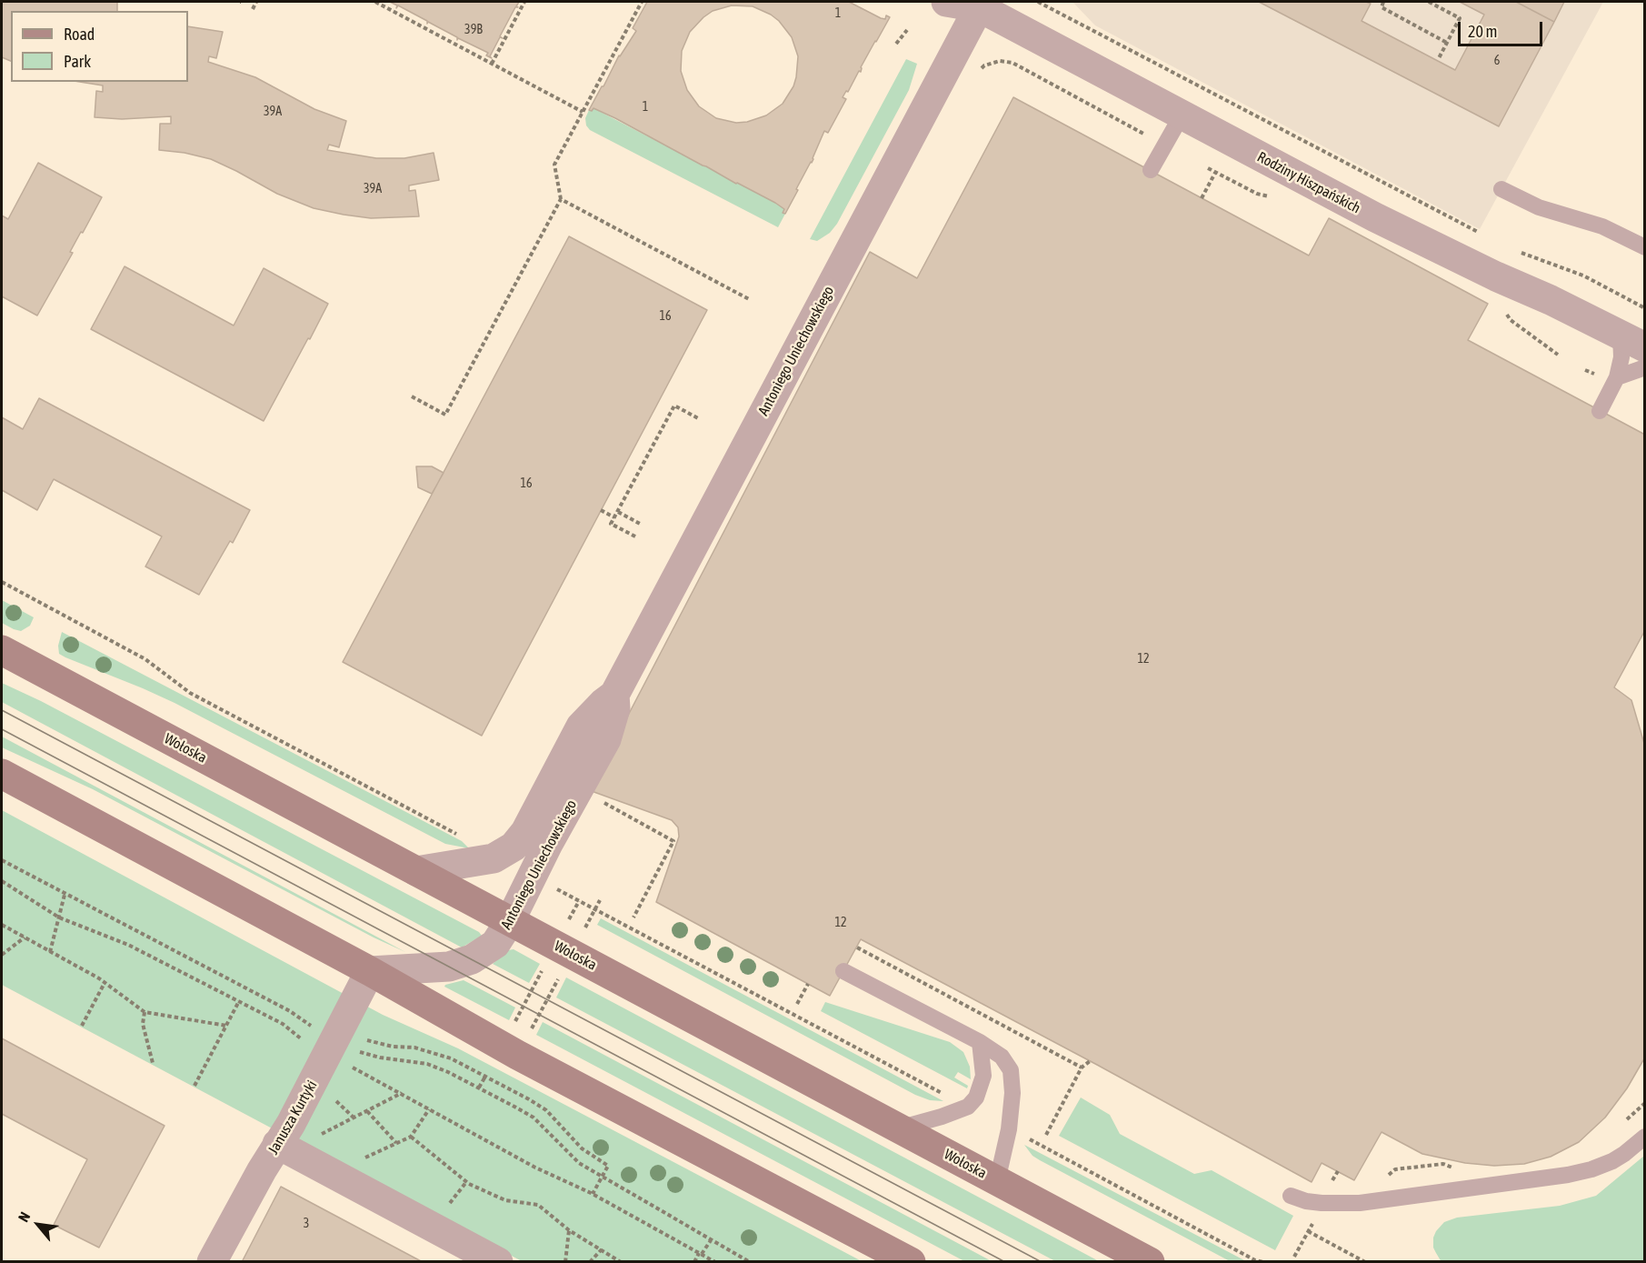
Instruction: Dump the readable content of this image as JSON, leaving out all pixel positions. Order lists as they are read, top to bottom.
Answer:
{
  "streets": {
    "main road": ["Wołoska"],
    "street": ["Rodziny Hiszpańskich", "Antoniego Uniechowskiego", "Janusza Kurtyki"]
  },
  "crossings": [
    ["Rodziny Hiszpańskich", "Antoniego Uniechowskiego"],
    ["Antoniego Uniechowskiego", "Wołoska"],
    ["Antoniego Uniechowskiego", "Janusza Kurtyki"]
  ],
  "house_numbers": [
    "1",
    "39B",
    "6",
    "1",
    "39A",
    "39A",
    "16",
    "16",
    "12",
    "12",
    "3"
  ],
  "legend": ["Road", "Park"],
  "scale_bar": "20 m",
  "north": "top left"
}
